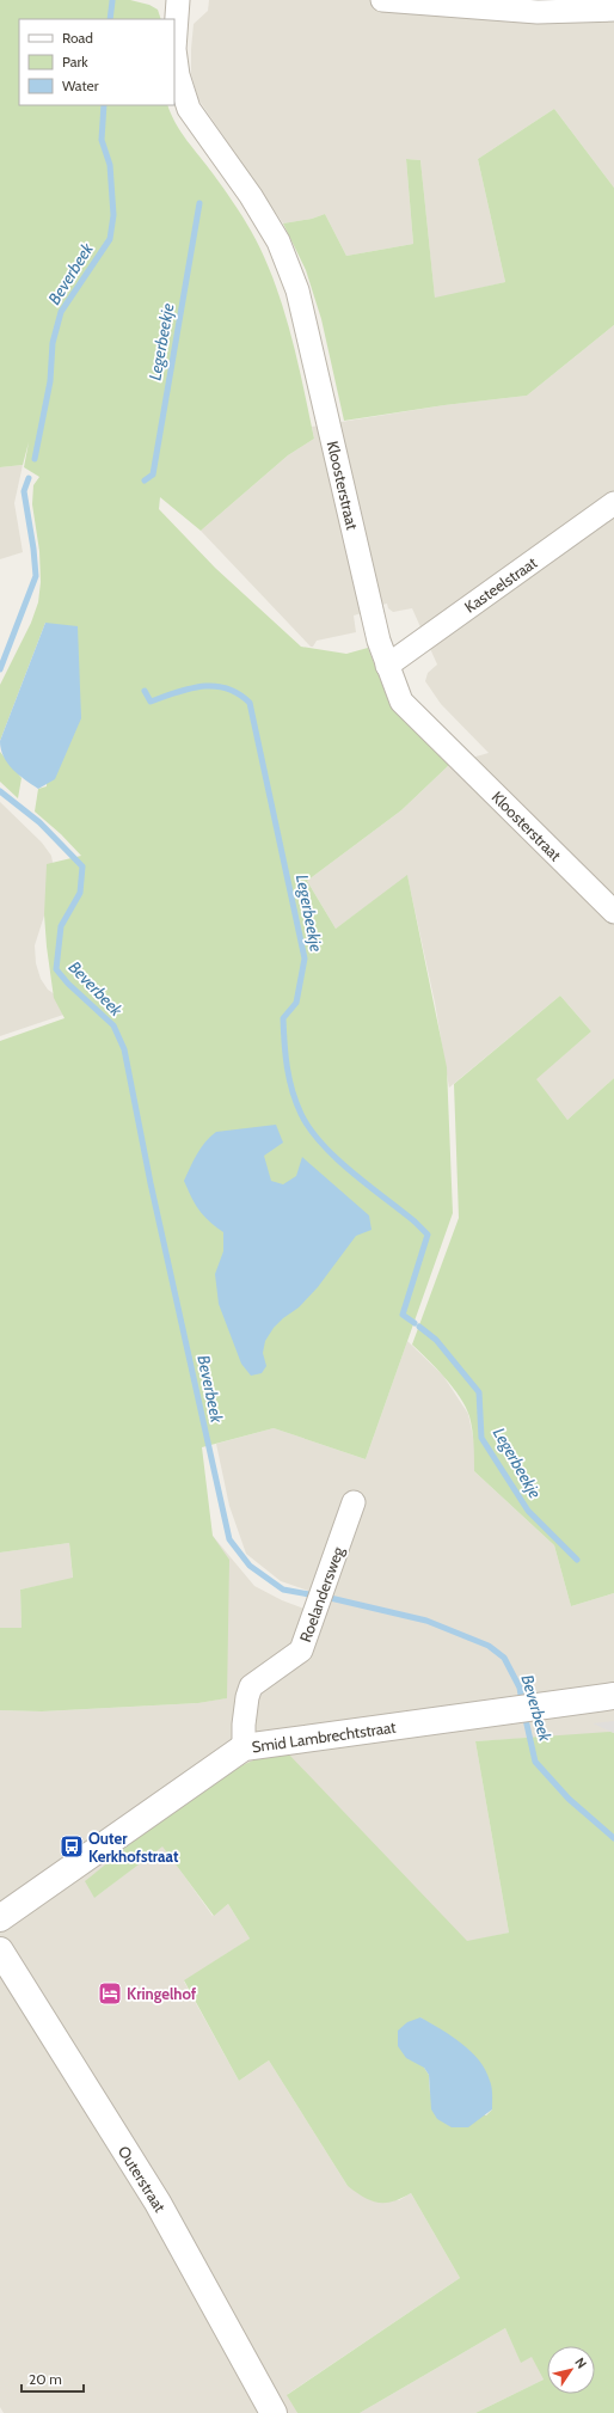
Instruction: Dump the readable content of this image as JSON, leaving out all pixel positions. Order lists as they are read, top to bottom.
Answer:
{
  "streets": {
    "street": [
      "Kloosterstraat",
      "Kasteelstraat",
      "Roelandersweg",
      "Smid Lambrechtstraat",
      "Outerstraat"
    ]
  },
  "crossings": [
    ["Kloosterstraat", "Kasteelstraat"],
    ["Roelandersweg", "Smid Lambrechtstraat"]
  ],
  "water": ["Beverbeek", "Legerbeekje"],
  "places": {
    "bus stop": ["Outer Kerkhofstraat"],
    "hotel": ["Kringelhof"]
  },
  "legend": ["Road", "Park", "Water"],
  "scale_bar": "20 m",
  "north": "top right"
}
